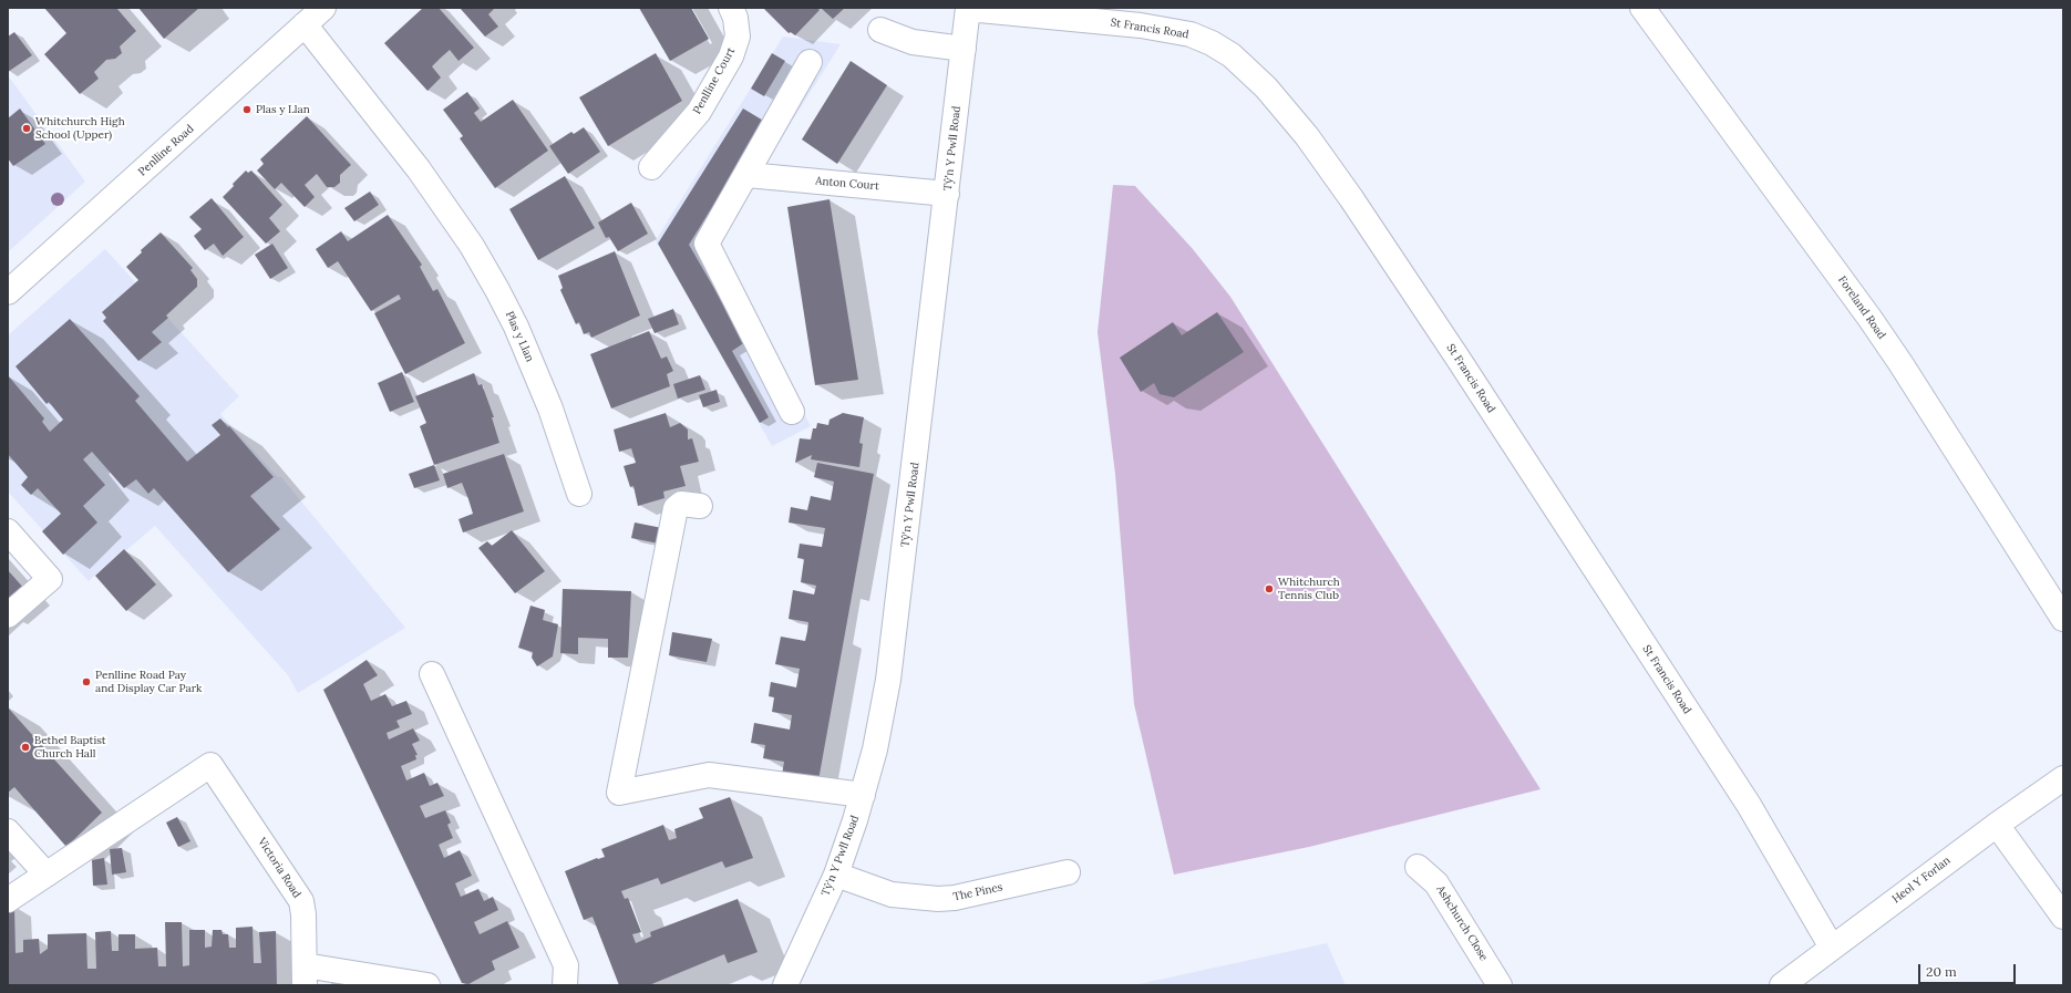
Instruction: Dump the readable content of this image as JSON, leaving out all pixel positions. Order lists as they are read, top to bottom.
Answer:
{
  "streets": {
    "street": [
      "St Francis Road",
      "Penlline Court",
      "Tŷ'n Y Pwll Road",
      "Penlline Road",
      "Anton Court",
      "Foreland Road",
      "Plas y Llan",
      "Victoria Road",
      "Heol Y Forlan",
      "The Pines",
      "Ashchurch Close"
    ]
  },
  "crossings": [
    ["St Francis Road", "Tŷ'n Y Pwll Road"],
    ["St Francis Road", "Heol Y Forlan"],
    ["Tŷ'n Y Pwll Road", "Anton Court"],
    ["Tŷ'n Y Pwll Road", "The Pines"],
    ["Penlline Road", "Plas y Llan"]
  ],
  "places": [
    "Plas y Llan",
    "Whitchurch High School (Upper)",
    "Whitchurch Tennis Club",
    "Penlline Road Pay and Display Car Park",
    "Bethel Baptist Church Hall"
  ],
  "scale_bar": "20 m"
}
